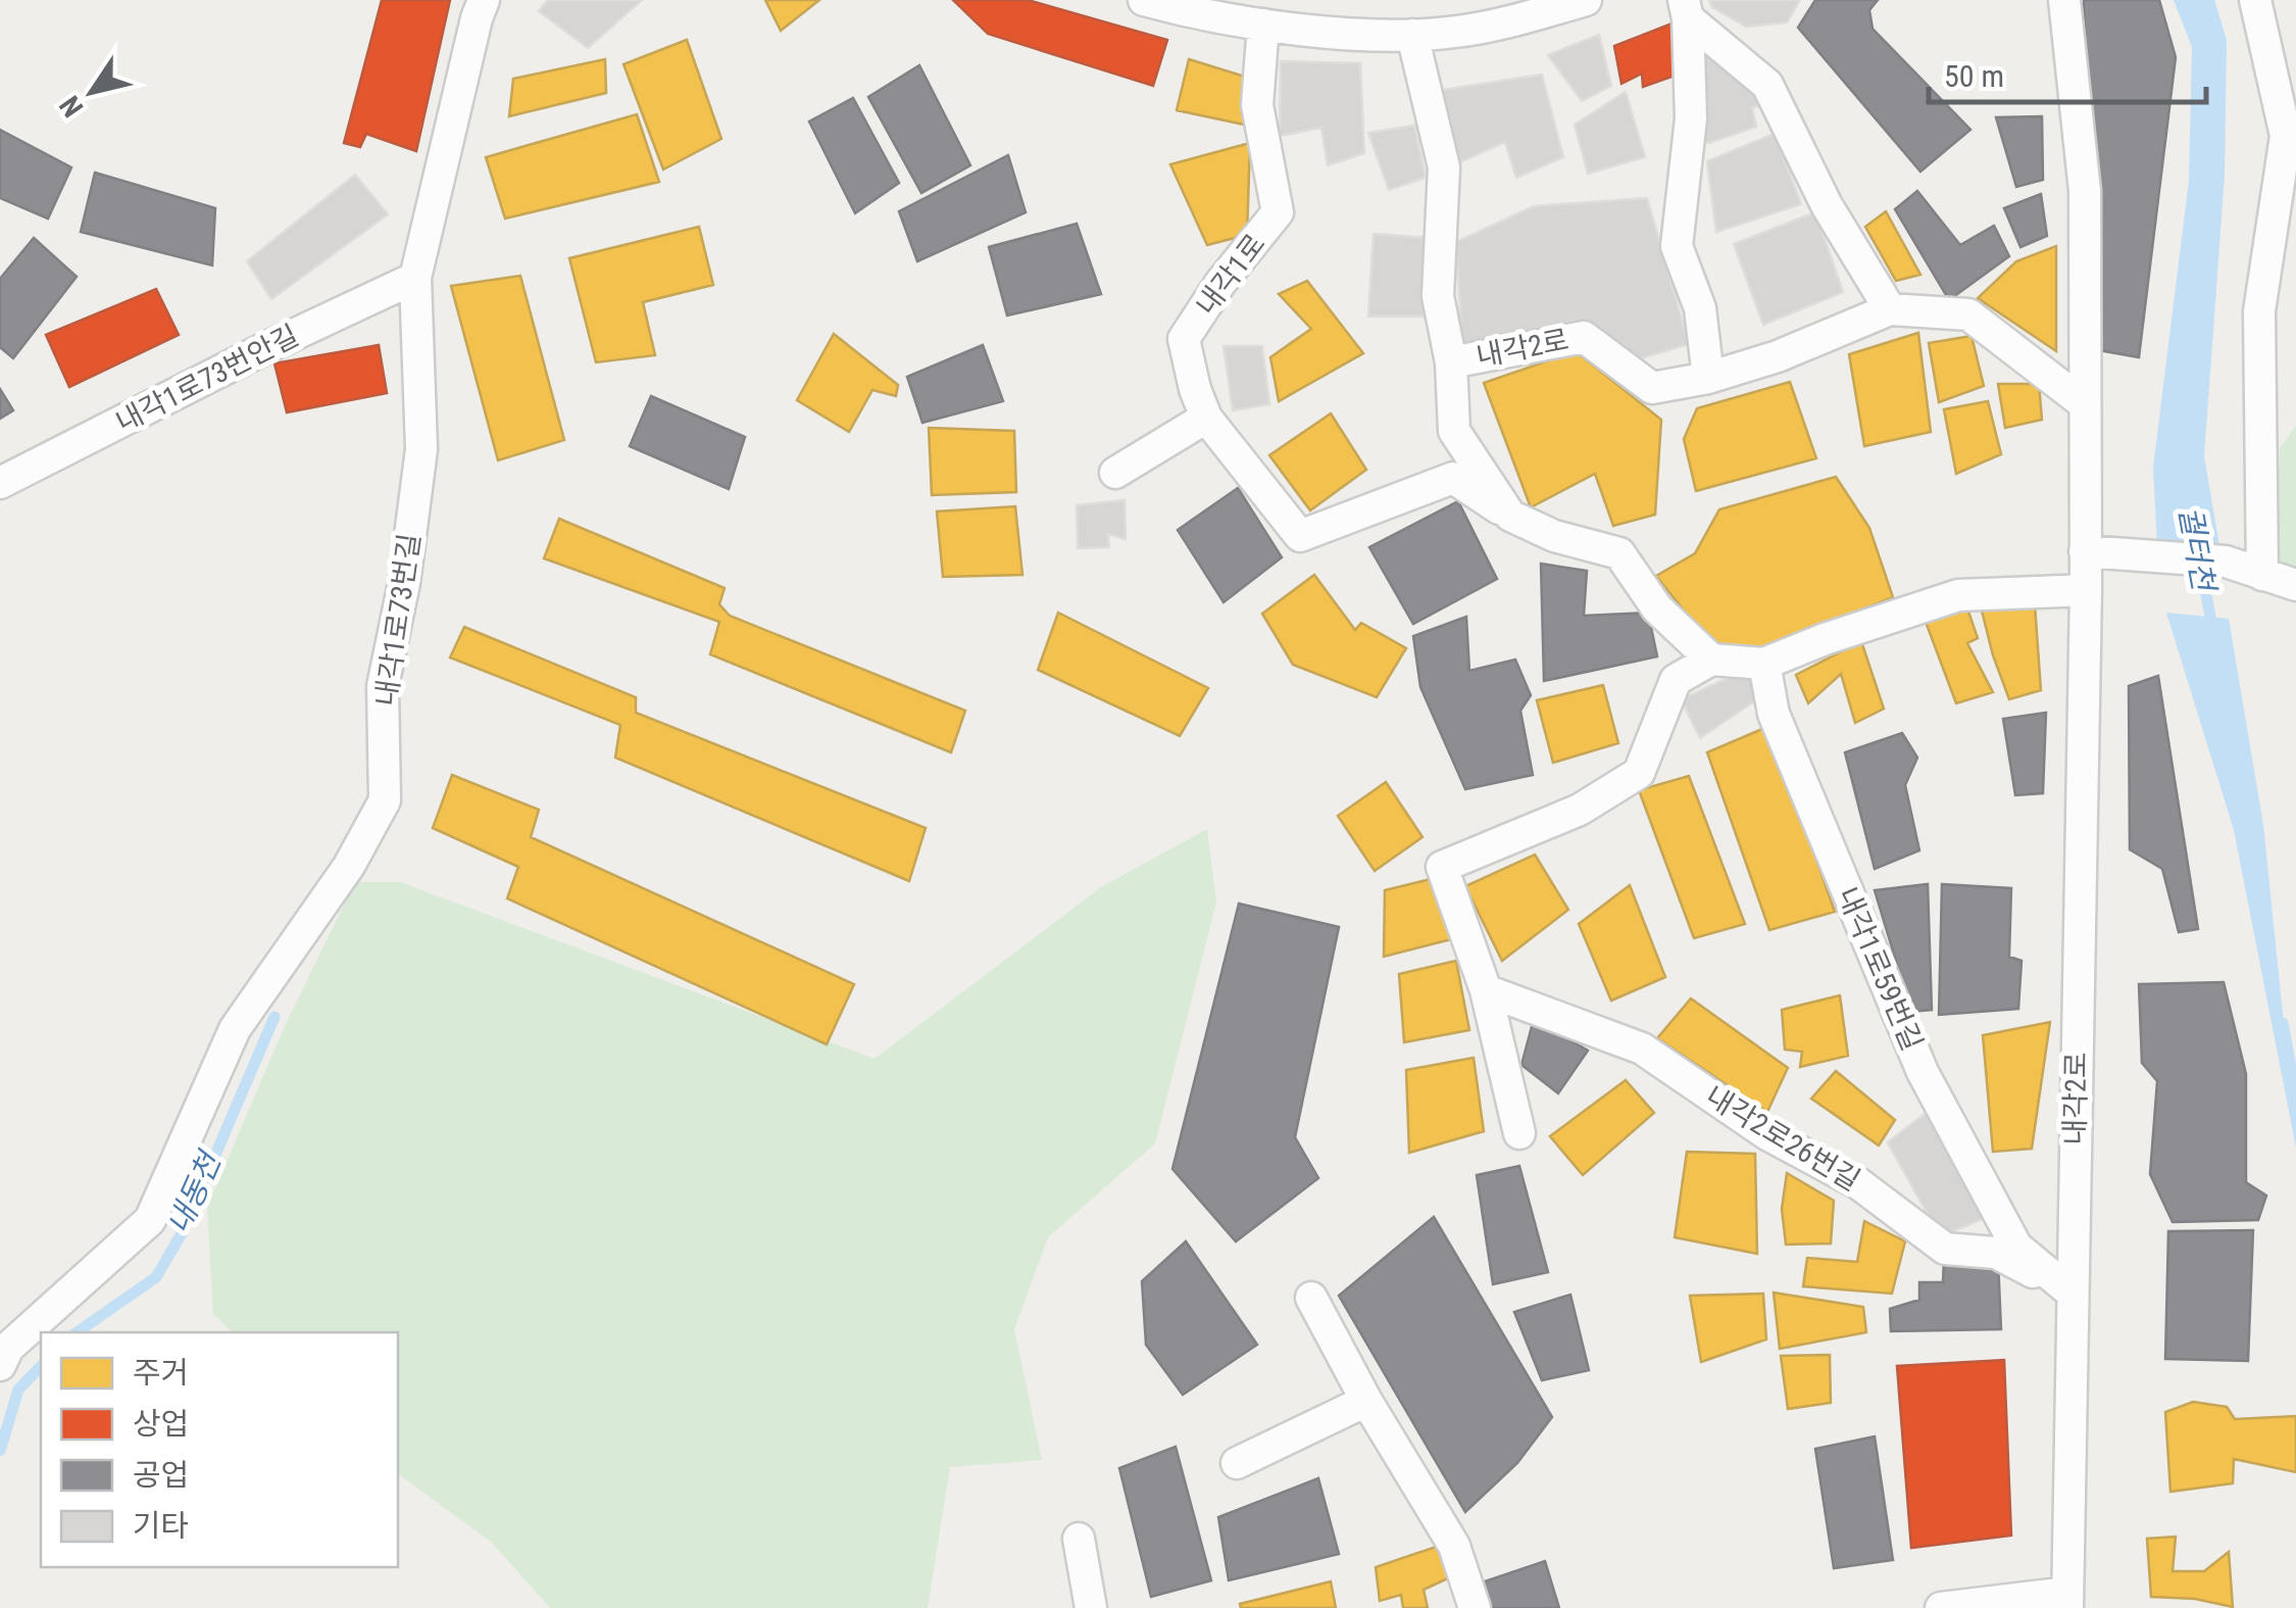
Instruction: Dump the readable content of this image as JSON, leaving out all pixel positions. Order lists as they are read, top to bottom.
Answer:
{
  "streets": {
    "street": [
      "내각1로",
      "내각2로",
      "내각1로73번안길",
      "내각1로73번길",
      "내각1로59번길",
      "내각2로26번길"
    ]
  },
  "crossings": [
    ["내각2로", "내각1로59번길"],
    ["내각2로", "내각2로26번길"],
    ["내각1로73번안길", "내각1로73번길"],
    ["내각1로59번길", "내각2로26번길"]
  ],
  "water": ["궐터천", "내동천"],
  "legend": [
    "주거",
    "상업",
    "공업",
    "기타"
  ],
  "scale_bar": "50 m",
  "north": "bottom left"
}
